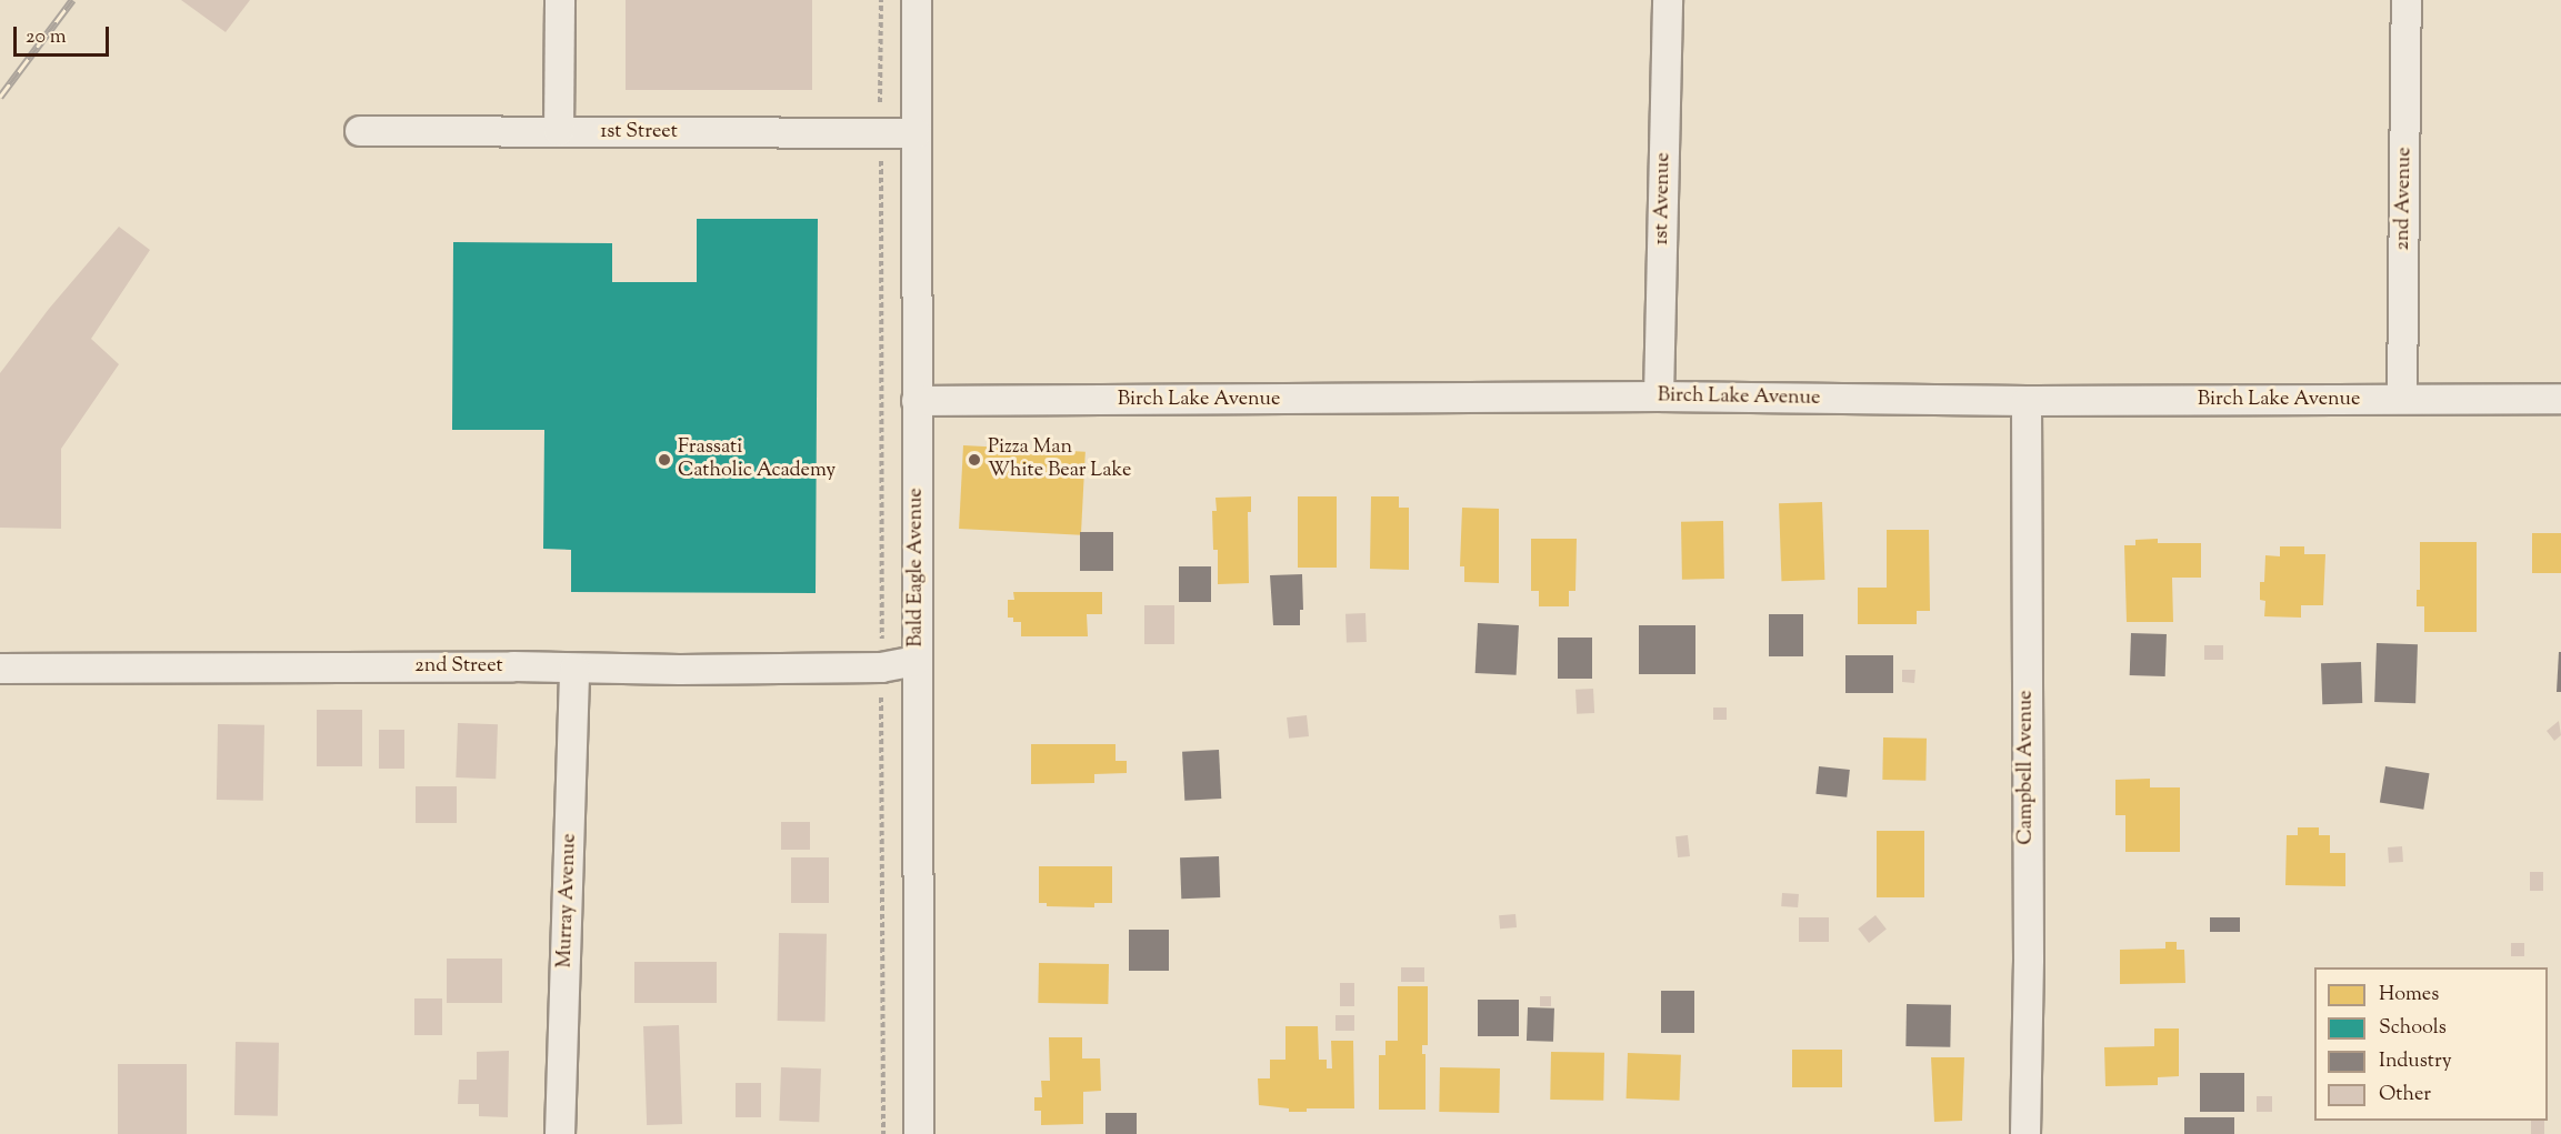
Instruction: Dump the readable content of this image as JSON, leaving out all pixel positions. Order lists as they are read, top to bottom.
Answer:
{
  "streets": {
    "street": [
      "1st Street",
      "1st Avenue",
      "2nd Avenue",
      "Birch Lake Avenue",
      "Bald Eagle Avenue",
      "2nd Street",
      "Campbell Avenue",
      "Murray Avenue"
    ]
  },
  "crossings": [
    ["1st Street", "Bald Eagle Avenue"],
    ["1st Avenue", "Birch Lake Avenue"],
    ["2nd Avenue", "Birch Lake Avenue"],
    ["Birch Lake Avenue", "Bald Eagle Avenue"],
    ["Birch Lake Avenue", "Campbell Avenue"],
    ["Bald Eagle Avenue", "2nd Street"],
    ["2nd Street", "Murray Avenue"]
  ],
  "places": ["Frassati Catholic Academy", "Pizza Man White Bear Lake"],
  "legend": [
    "Homes",
    "Schools",
    "Industry",
    "Other"
  ],
  "scale_bar": "20 m"
}
